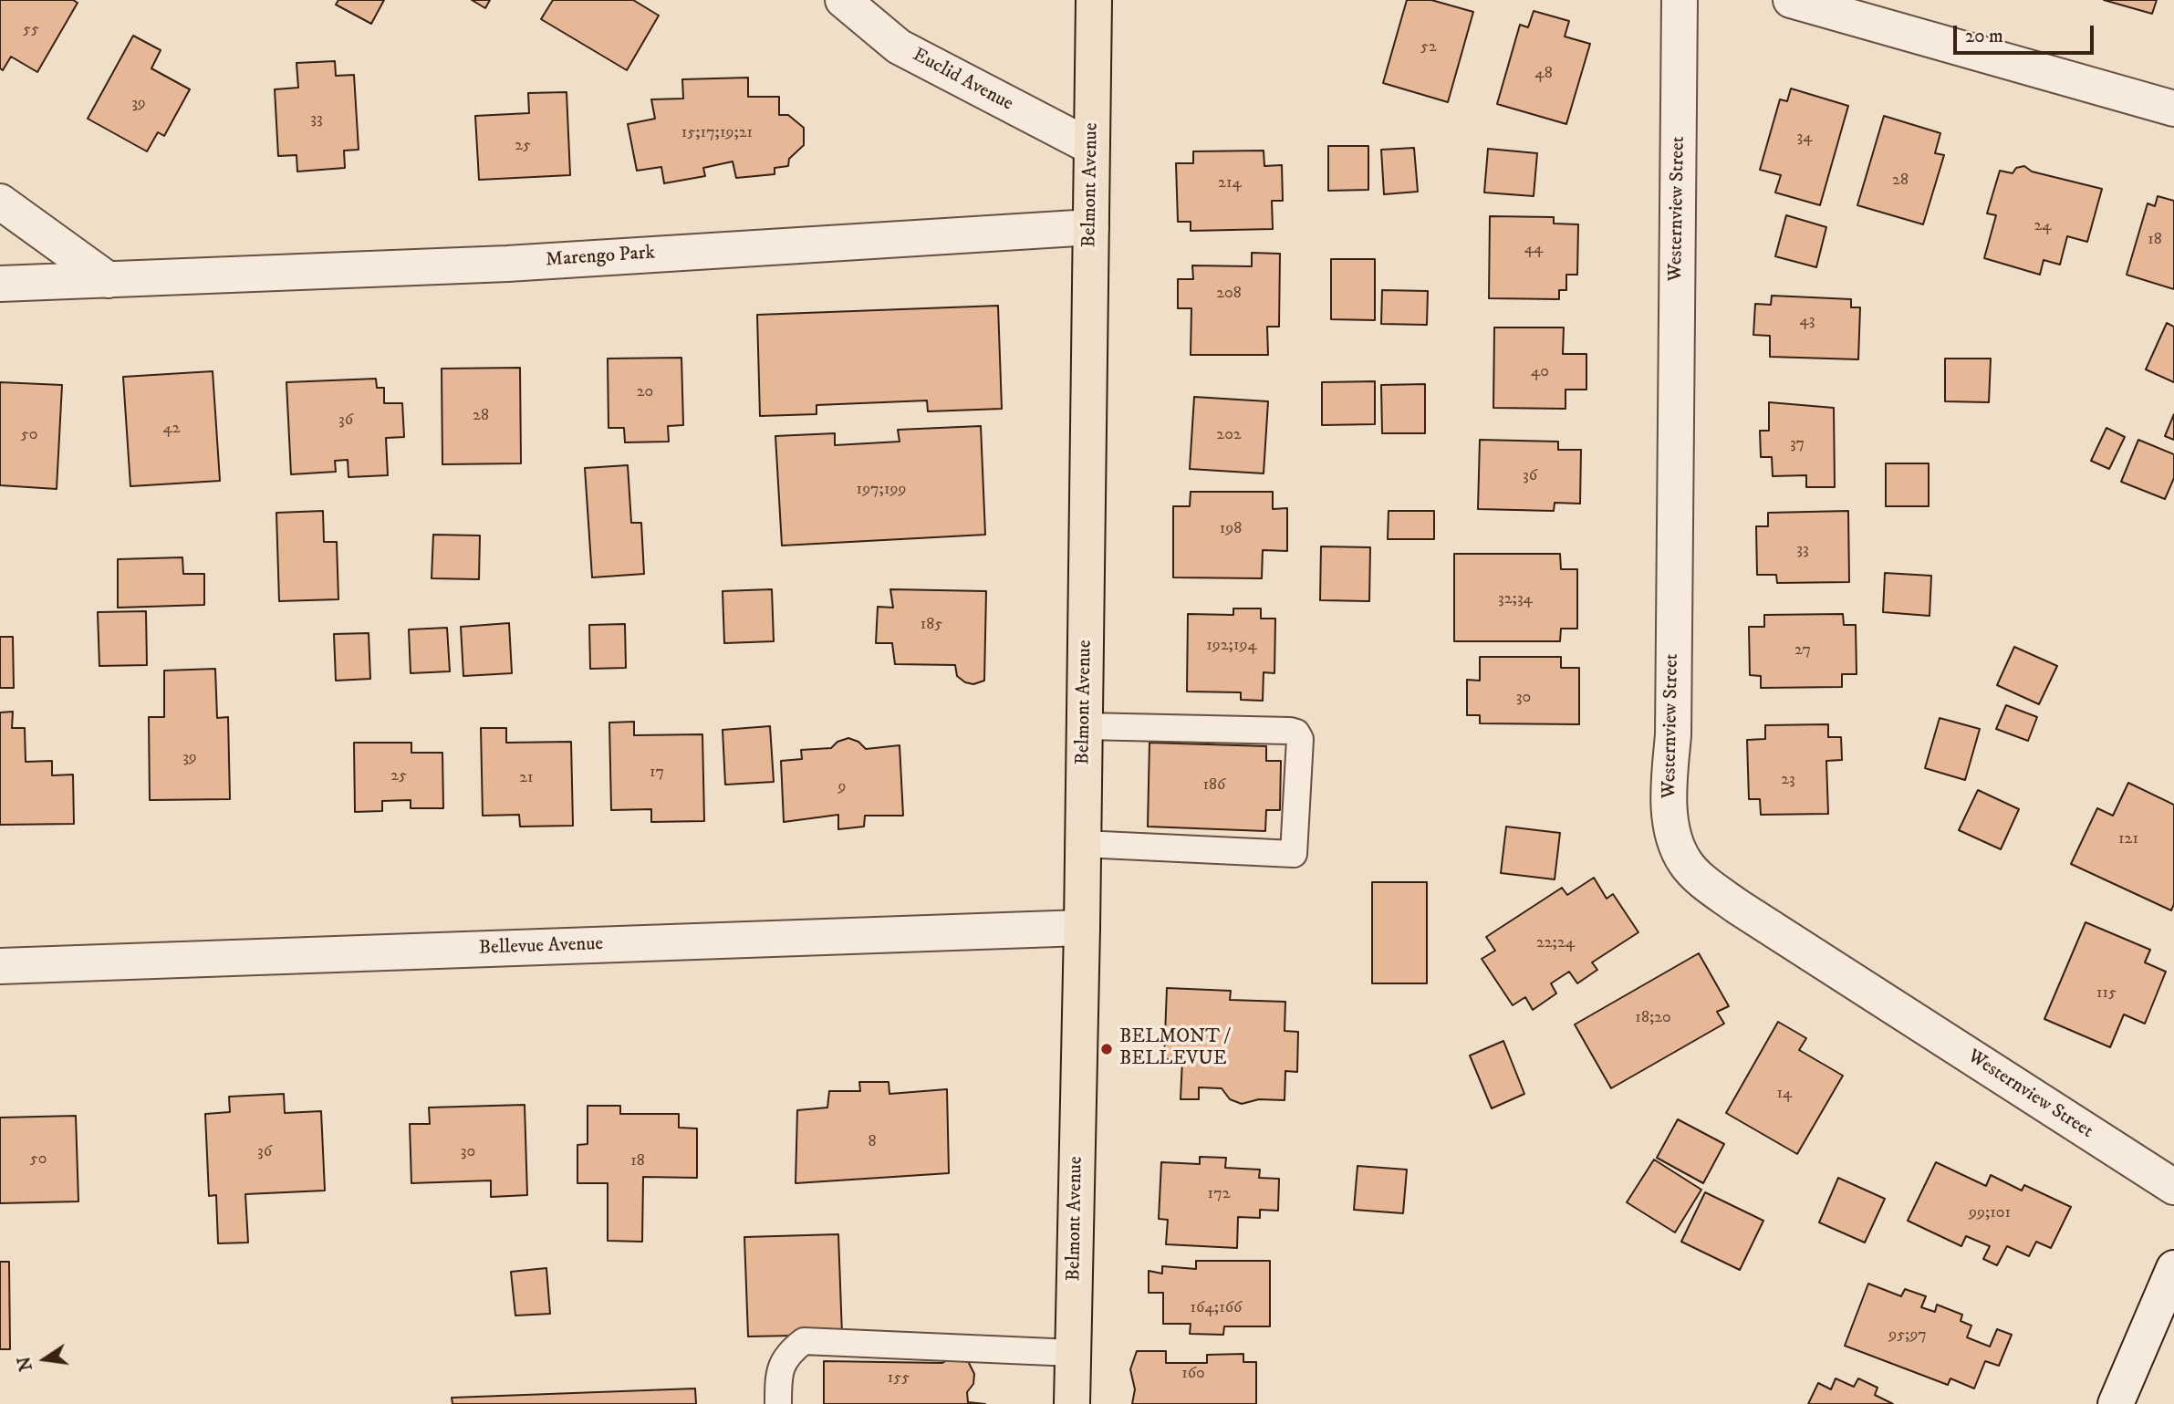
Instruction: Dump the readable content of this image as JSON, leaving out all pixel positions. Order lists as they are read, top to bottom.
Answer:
{
  "streets": {
    "main road": ["Belmont Avenue"],
    "street": [
      "Euclid Avenue",
      "Westernview Street",
      "Marengo Park",
      "Bellevue Avenue"
    ]
  },
  "crossings": [
    ["Euclid Avenue", "Belmont Avenue"],
    ["Belmont Avenue", "Marengo Park"],
    ["Belmont Avenue", "Bellevue Avenue"]
  ],
  "places": ["BELMONT / BELLEVUE"],
  "house_numbers": [
    "55",
    "52",
    "48",
    "39",
    "33",
    "15;17;19;21",
    "34",
    "25",
    "28",
    "214",
    "24",
    "18",
    "44",
    "208",
    "43",
    "40",
    "20",
    "28",
    "36",
    "42",
    "50",
    "202",
    "37",
    "36",
    "197;199",
    "198",
    "33",
    "32;34",
    "185",
    "192;194",
    "27",
    "30",
    "39",
    "17",
    "25",
    "21",
    "23",
    "186",
    "9",
    "121",
    "22;24",
    "115",
    "18;20",
    "14",
    "8",
    "36",
    "30",
    "50",
    "18",
    "172",
    "99;101",
    "164;166",
    "95;97",
    "160",
    "155"
  ],
  "scale_bar": "20 m",
  "north": "left"
}
